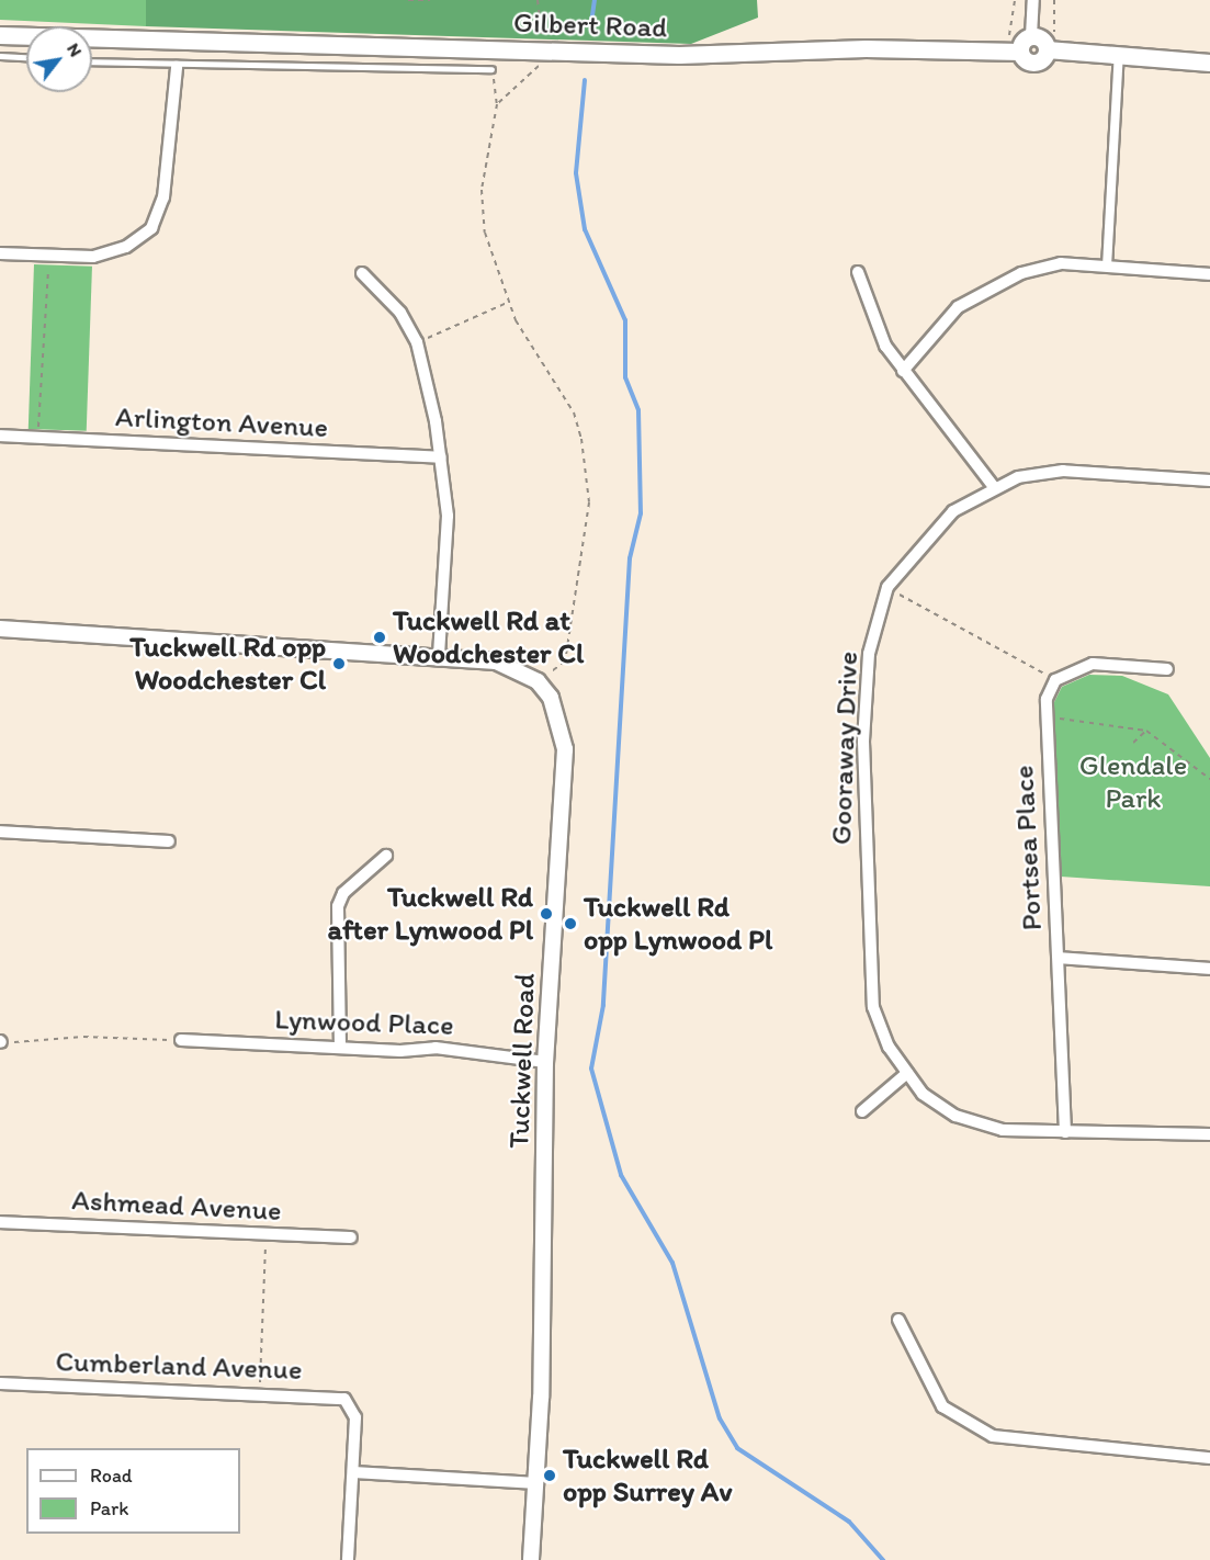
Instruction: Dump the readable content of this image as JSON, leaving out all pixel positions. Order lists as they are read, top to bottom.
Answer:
{
  "streets": {
    "main road": ["Gilbert Road"],
    "street": [
      "Arlington Avenue",
      "Gooraway Drive",
      "Portsea Place",
      "Lynwood Place",
      "Tuckwell Road",
      "Ashmead Avenue",
      "Cumberland Avenue"
    ]
  },
  "crossings": [
    ["Gooraway Drive", "Portsea Place"],
    ["Lynwood Place", "Tuckwell Road"]
  ],
  "parks": ["Glendale Park"],
  "places": [
    "Tuckwell Rd at Woodchester Cl",
    "Tuckwell Rd opp Woodchester Cl",
    "Tuckwell Rd after Lynwood Pl",
    "Tuckwell Rd opp Lynwood Pl",
    "Tuckwell Rd opp Surrey Av"
  ],
  "legend": ["Road", "Park"],
  "north": "top right"
}
